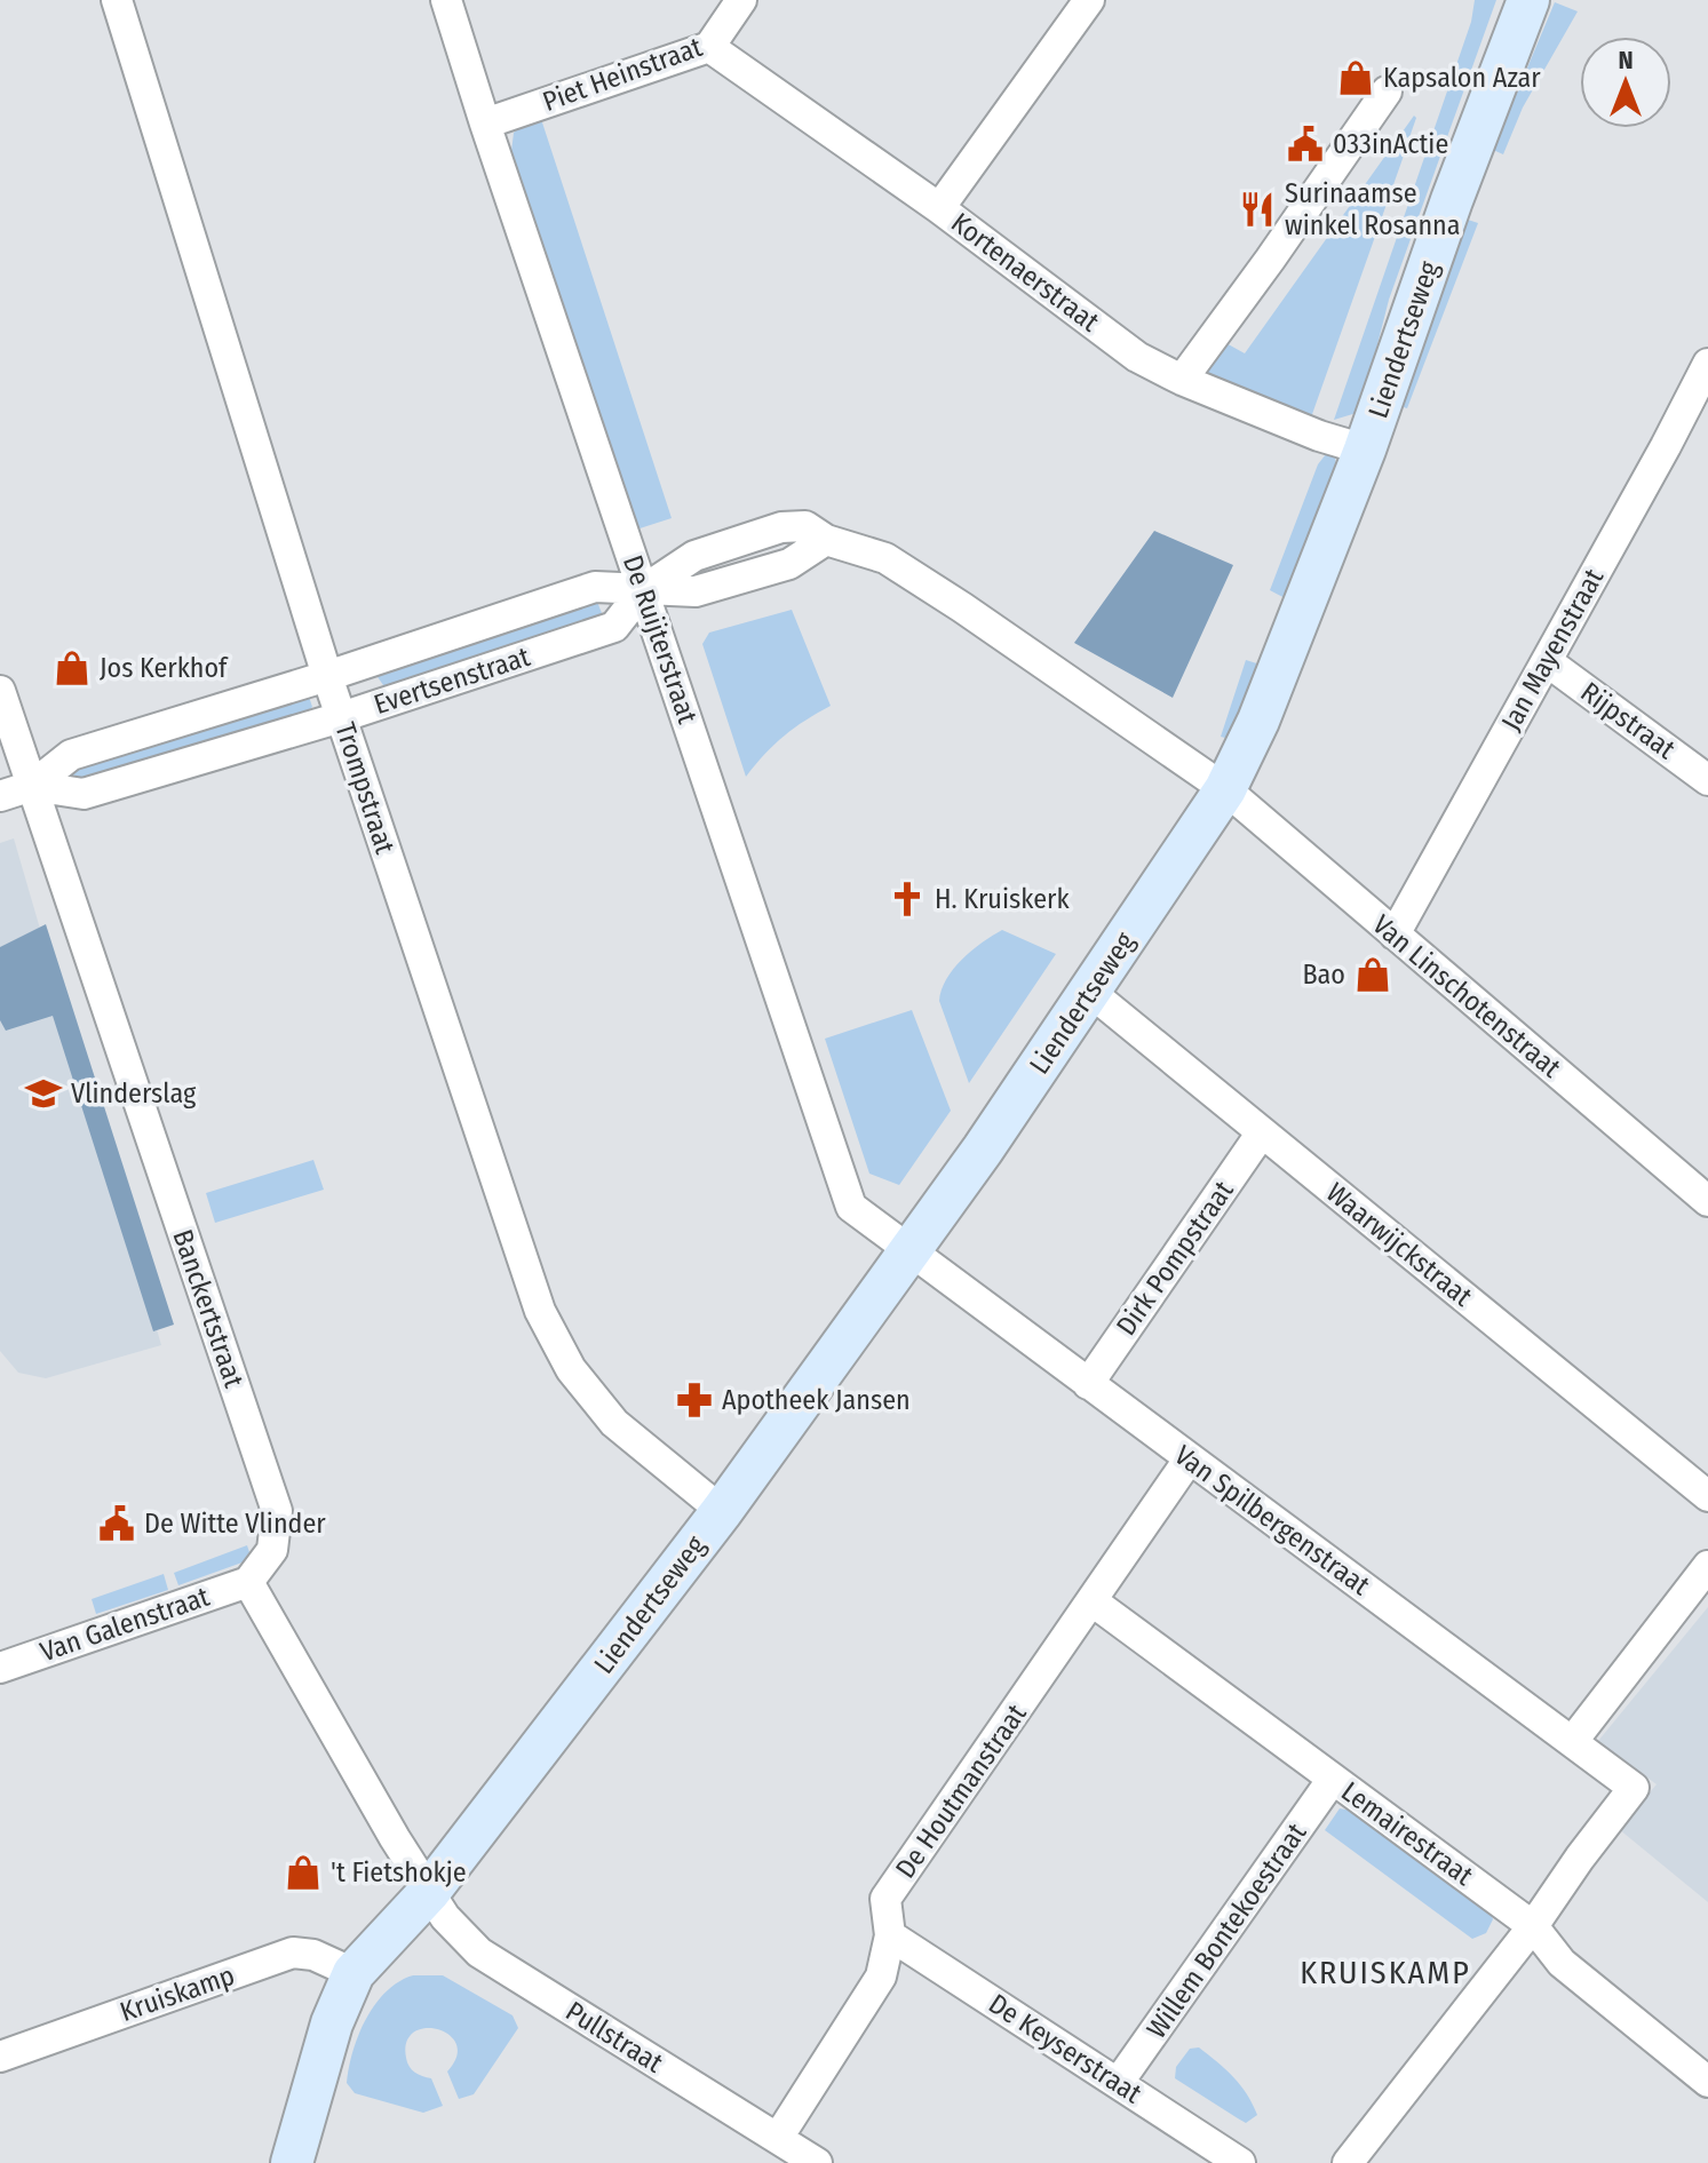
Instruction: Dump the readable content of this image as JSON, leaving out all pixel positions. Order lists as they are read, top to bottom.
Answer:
{
  "streets": {
    "street": [
      "Piet Heinstraat",
      "Kortenaerstraat",
      "Liendertseweg",
      "De Ruijterstraat",
      "Jan Mayenstraat",
      "Evertsenstraat",
      "Rijpstraat",
      "Trompstraat",
      "Van Linschotenstraat",
      "Waarwijckstraat",
      "Dirk Pompstraat",
      "Banckertstraat",
      "Van Spilbergenstraat",
      "Van Galenstraat",
      "De Houtmanstraat",
      "Lemairestraat",
      "Willem Bontekoestraat",
      "Kruiskamp",
      "Pullstraat",
      "De Keyserstraat"
    ]
  },
  "crossings": [
    ["Piet Heinstraat", "Kortenaerstraat"],
    ["Piet Heinstraat", "De Ruijterstraat"],
    ["Kortenaerstraat", "Liendertseweg"],
    ["Liendertseweg", "De Ruijterstraat"],
    ["Liendertseweg", "Evertsenstraat"],
    ["Liendertseweg", "Trompstraat"],
    ["Liendertseweg", "Van Linschotenstraat"],
    ["Liendertseweg", "Waarwijckstraat"],
    ["Liendertseweg", "Van Spilbergenstraat"],
    ["Liendertseweg", "Kruiskamp"],
    ["Liendertseweg", "Pullstraat"],
    ["De Ruijterstraat", "Evertsenstraat"],
    ["De Ruijterstraat", "Van Spilbergenstraat"],
    ["Jan Mayenstraat", "Rijpstraat"],
    ["Jan Mayenstraat", "Van Linschotenstraat"],
    ["Evertsenstraat", "Trompstraat"],
    ["Evertsenstraat", "Van Linschotenstraat"],
    ["Evertsenstraat", "Banckertstraat"],
    ["Waarwijckstraat", "Dirk Pompstraat"],
    ["Dirk Pompstraat", "Van Spilbergenstraat"],
    ["Banckertstraat", "Van Galenstraat"],
    ["Van Spilbergenstraat", "De Houtmanstraat"],
    ["Van Spilbergenstraat", "Lemairestraat"],
    ["De Houtmanstraat", "Lemairestraat"],
    ["De Houtmanstraat", "Pullstraat"],
    ["De Houtmanstraat", "De Keyserstraat"],
    ["Lemairestraat", "Willem Bontekoestraat"],
    ["Willem Bontekoestraat", "De Keyserstraat"]
  ],
  "districts": ["KRUISKAMP"],
  "places": {
    "shop": [
      "Kapsalon Azar",
      "Jos Kerkhof",
      "Bao",
      "'t Fietshokje"
    ],
    "public building": ["033inActie", "De Witte Vlinder"],
    "restaurant": ["Surinaamse winkel Rosanna"],
    "church": ["H. Kruiskerk"],
    "school or university": ["Vlinderslag"],
    "pharmacy": ["Apotheek Jansen"]
  },
  "north": "top"
}
